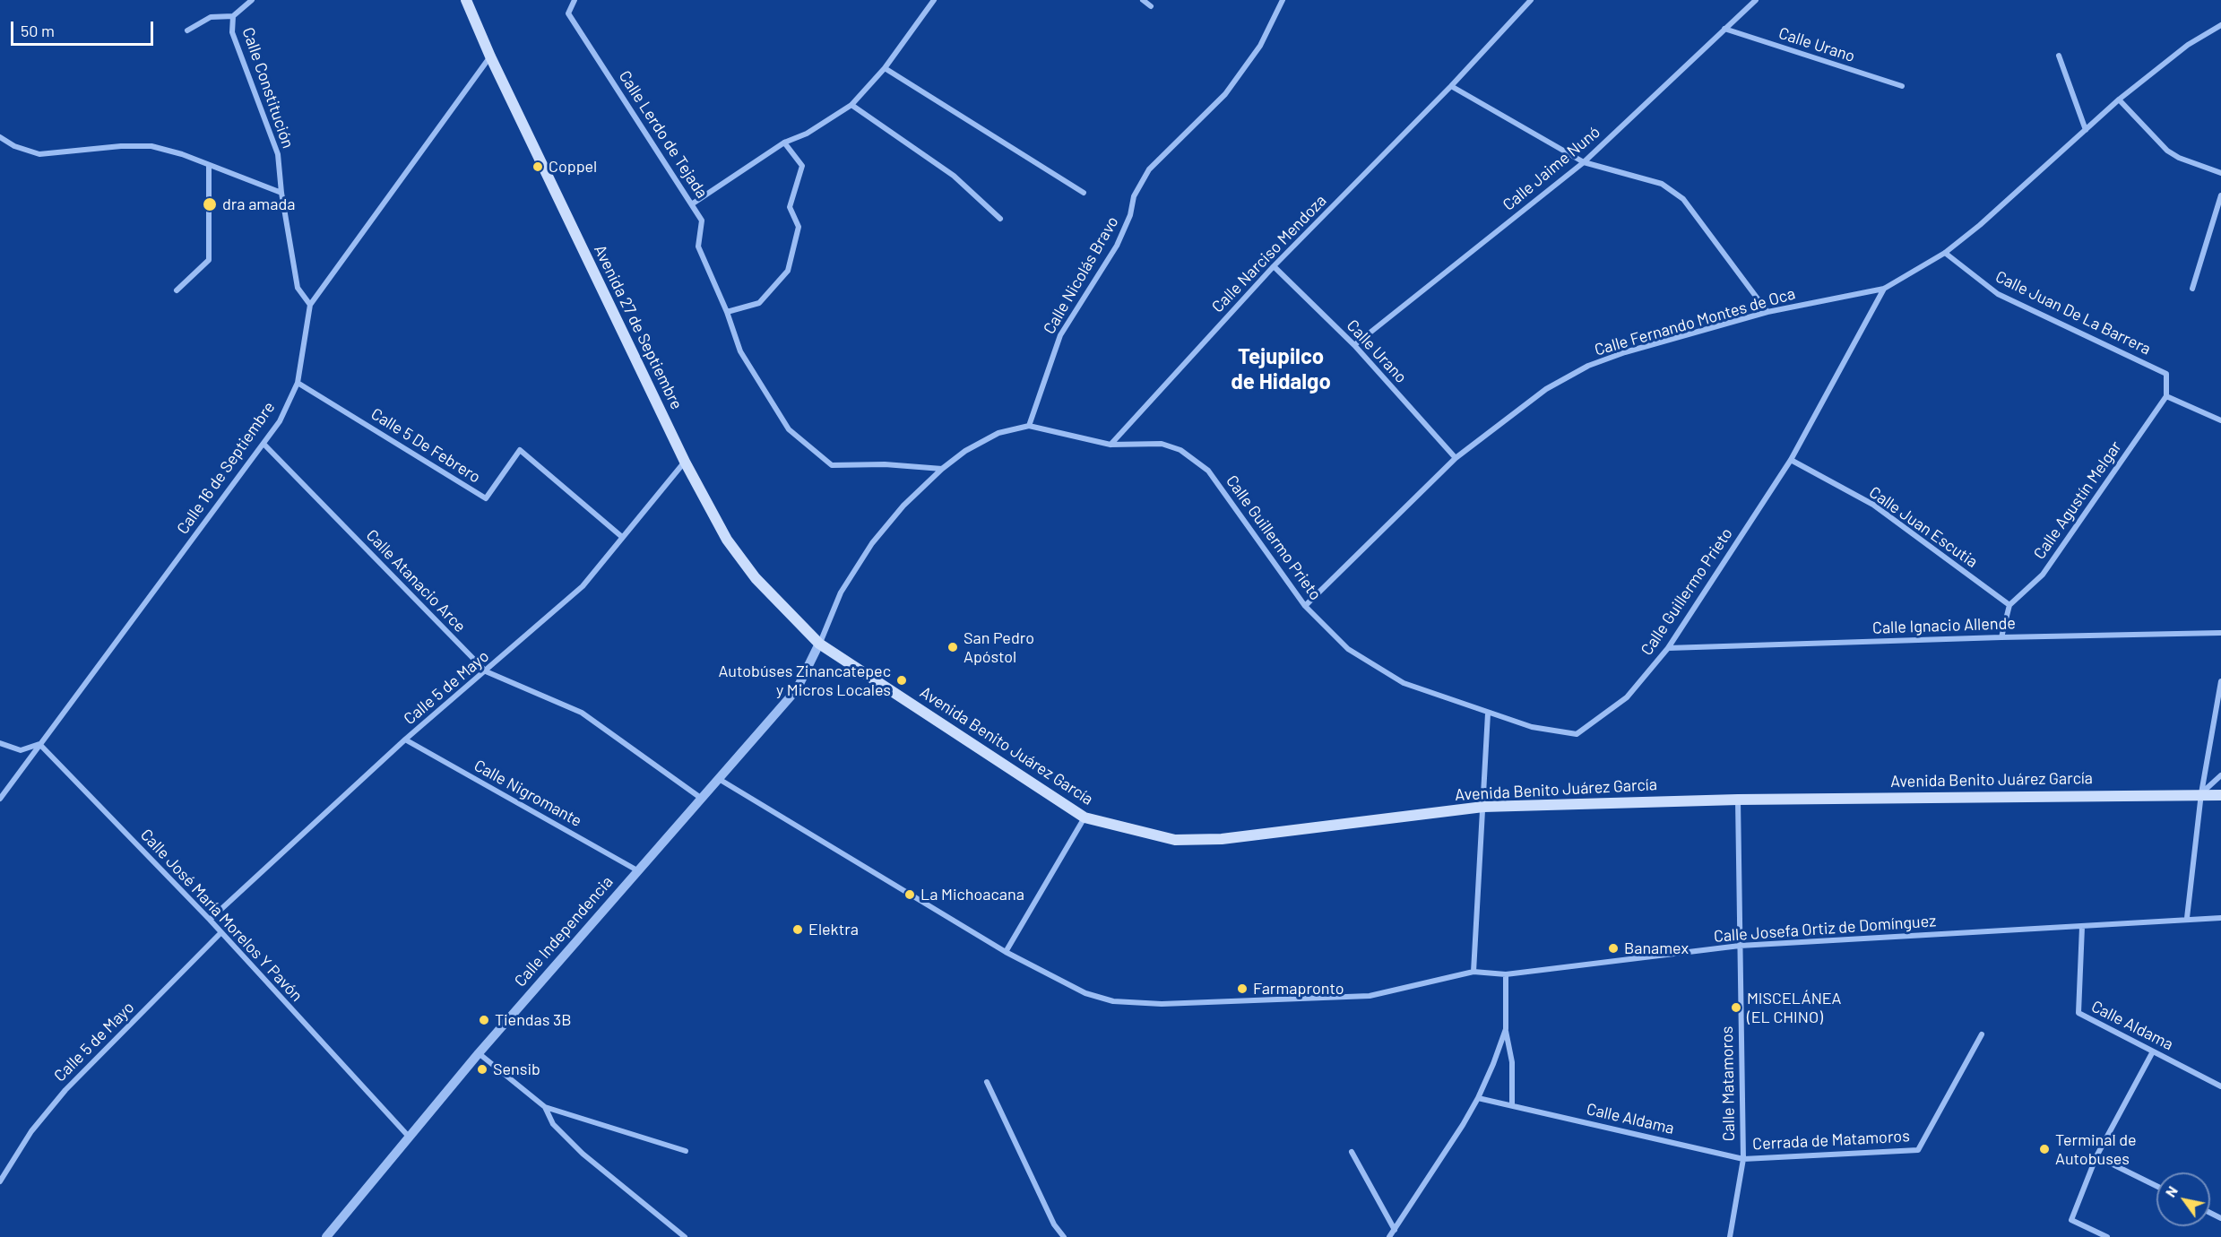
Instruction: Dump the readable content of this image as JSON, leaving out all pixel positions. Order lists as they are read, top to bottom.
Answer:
{
  "streets": {
    "main road": ["Avenida 27 de Septiembre", "Avenida Benito Juárez García"],
    "street": [
      "Calle Urano",
      "Calle Constitución",
      "Calle Lerdo de Tejada",
      "Calle Jaime Nunó",
      "Calle Narciso Mendoza",
      "Calle Nicolás Bravo",
      "Calle Juan De La Barrera",
      "Calle Fernando Montes de Oca",
      "Calle 5 De Febrero",
      "Calle 16 de Septiembre",
      "Calle Agustín Melgar",
      "Calle Juan Escutia",
      "Calle Guillermo Prieto",
      "Calle Atanacio Arce",
      "Calle Ignacio Allende",
      "Calle 5 de Mayo",
      "Calle Nigromante",
      "Calle José María Morelos Y Pavón",
      "Calle Josefa Ortiz de Domínguez",
      "Calle Independencia",
      "Calle Aldama",
      "Calle Matamoros",
      "Cerrada de Matamoros"
    ]
  },
  "crossings": [
    ["Calle Urano", "Calle Jaime Nunó"],
    ["Calle Urano", "Calle Narciso Mendoza"],
    ["Calle Urano", "Calle Fernando Montes de Oca"],
    ["Calle Constitución", "Calle 16 de Septiembre"],
    ["Calle Narciso Mendoza", "Calle Guillermo Prieto"],
    ["Calle Nicolás Bravo", "Calle Guillermo Prieto"],
    ["Calle Juan De La Barrera", "Calle Fernando Montes de Oca"],
    ["Calle Juan De La Barrera", "Calle Agustín Melgar"],
    ["Calle Fernando Montes de Oca", "Calle Guillermo Prieto"],
    ["Avenida 27 de Septiembre", "Calle 16 de Septiembre"],
    ["Avenida 27 de Septiembre", "Calle 5 de Mayo"],
    ["Avenida 27 de Septiembre", "Avenida Benito Juárez García"],
    ["Avenida 27 de Septiembre", "Calle Independencia"],
    ["Calle 5 De Febrero", "Calle 16 de Septiembre"],
    ["Calle 5 De Febrero", "Calle 5 de Mayo"],
    ["Calle 16 de Septiembre", "Calle Atanacio Arce"],
    ["Calle 16 de Septiembre", "Calle José María Morelos Y Pavón"],
    ["Calle Agustín Melgar", "Calle Juan Escutia"],
    ["Calle Juan Escutia", "Calle Guillermo Prieto"],
    ["Calle Guillermo Prieto", "Calle Ignacio Allende"],
    ["Calle Atanacio Arce", "Calle 5 de Mayo"],
    ["Calle Atanacio Arce", "Calle Independencia"],
    ["Calle 5 de Mayo", "Calle Nigromante"],
    ["Calle 5 de Mayo", "Calle José María Morelos Y Pavón"],
    ["Avenida Benito Juárez García", "Calle Independencia"],
    ["Avenida Benito Juárez García", "Calle Matamoros"],
    ["Calle Nigromante", "Calle Independencia"],
    ["Calle José María Morelos Y Pavón", "Calle Independencia"],
    ["Calle Josefa Ortiz de Domínguez", "Calle Independencia"],
    ["Calle Josefa Ortiz de Domínguez", "Calle Aldama"],
    ["Calle Josefa Ortiz de Domínguez", "Calle Matamoros"],
    ["Calle Aldama", "Calle Matamoros"],
    ["Calle Aldama", "Cerrada de Matamoros"],
    ["Calle Matamoros", "Cerrada de Matamoros"]
  ],
  "districts": ["Tejupilco de Hidalgo"],
  "places": [
    "Coppel",
    "dra amada",
    "San Pedro Apóstol",
    "Autobúses Zinancatepec y Micros Locales",
    "La Michoacana",
    "Elektra",
    "Banamex",
    "Farmapronto",
    "MISCELÁNEA (EL CHINO)",
    "Tiendas 3B",
    "Sensib",
    "Terminal de Autobuses"
  ],
  "scale_bar": "50 m",
  "north": "top left"
}
